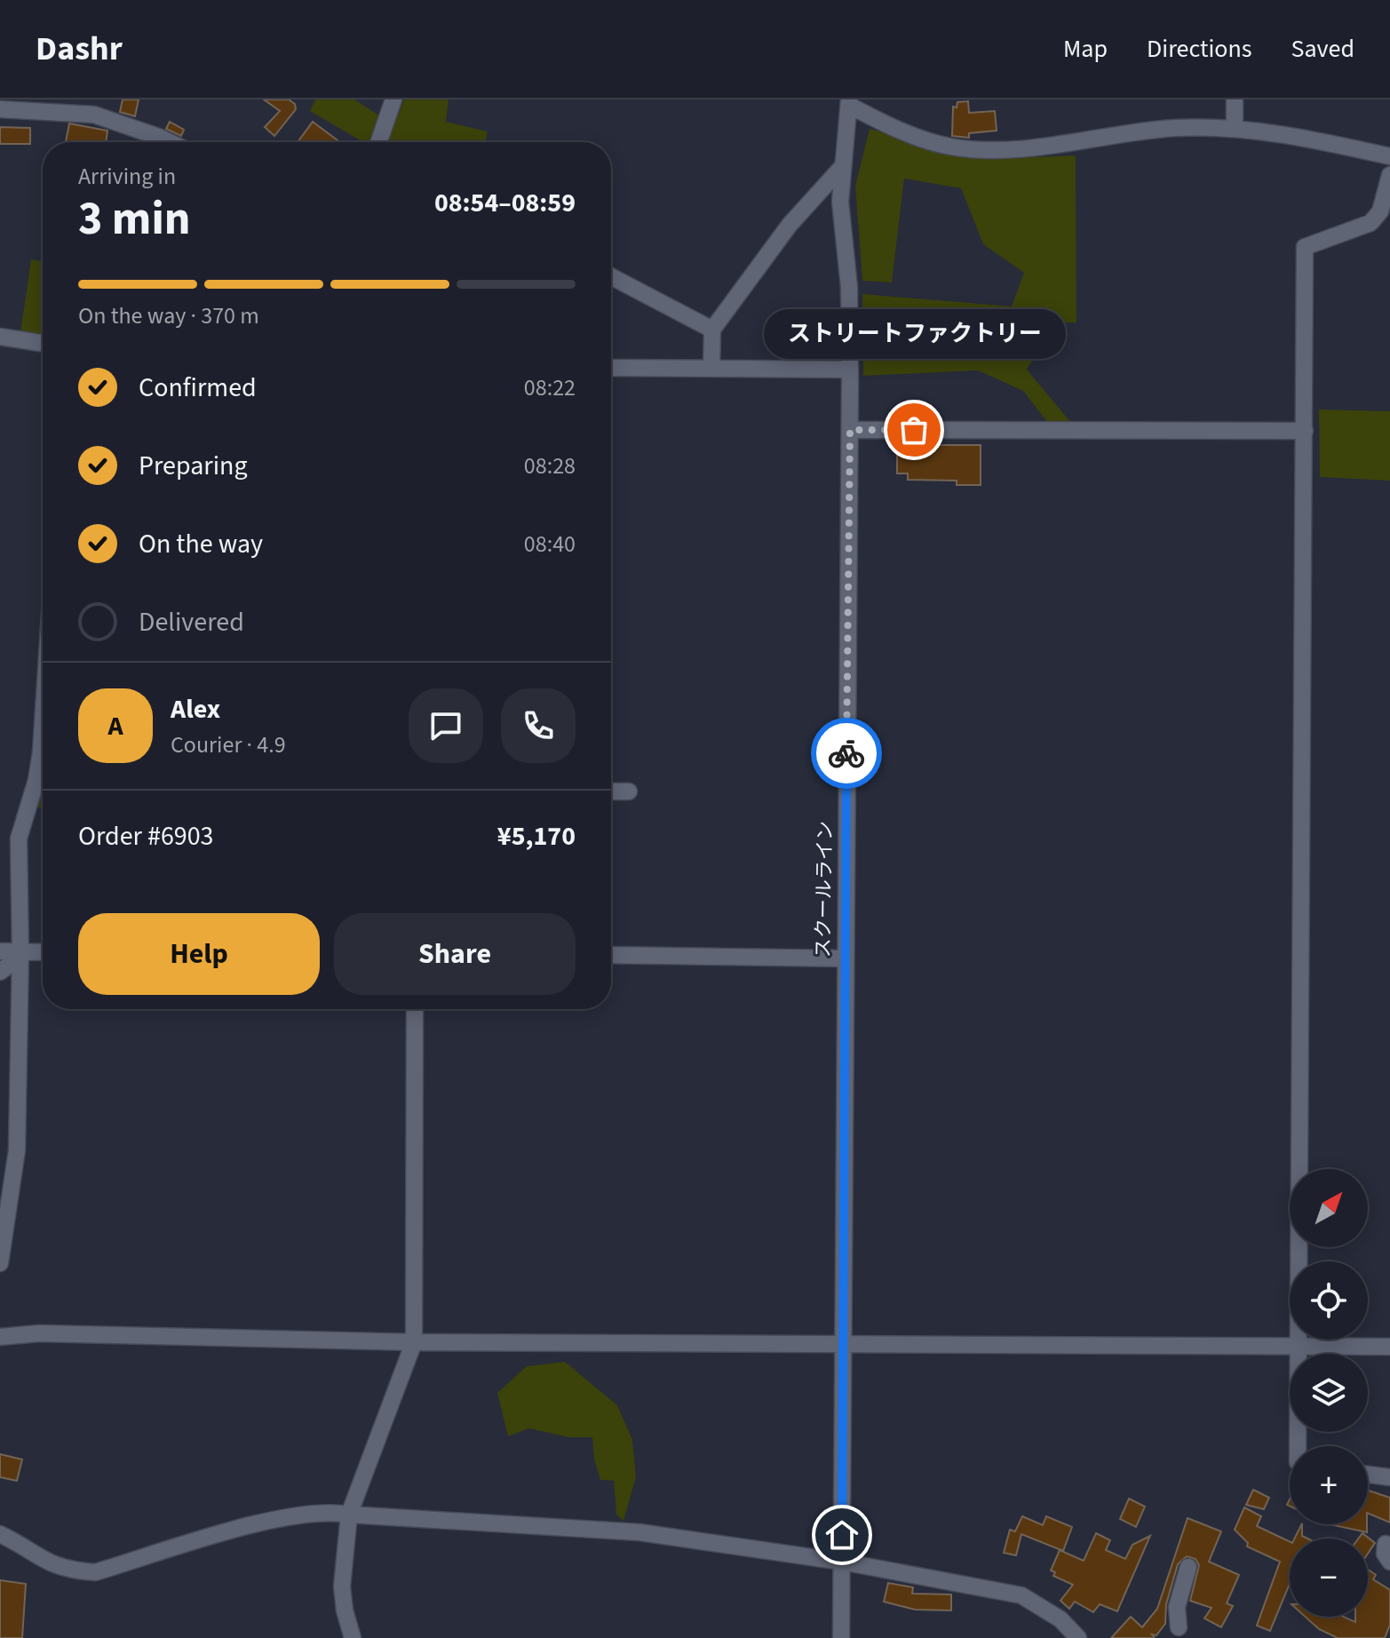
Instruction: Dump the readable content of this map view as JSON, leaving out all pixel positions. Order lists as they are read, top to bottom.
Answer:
{
  "streets": {
    "street": ["スクールライン"]
  },
  "places": ["ストリートファクトリー"],
  "north": "top right",
  "page": {
    "header": "Dashr",
    "nav": ["Map", "Directions", "Saved"],
    "heading": ["3 min", "Arriving in", "08:54–08:59"],
    "panel": [
      "Alex",
      "Courier · 4.9",
      "Order #6903",
      "¥5,170"
    ],
    "bar": "On the way · 370 m",
    "bubble": "ストリートファクトリー",
    "list": [
      ["Confirmed", "08:22"],
      ["Preparing", "08:28"],
      ["On the way", "08:40"],
      "Delivered"
    ],
    "round": "A",
    "buttons": ["Help", "Share"],
    "map_buttons": ["+", "−"]
  }
}
